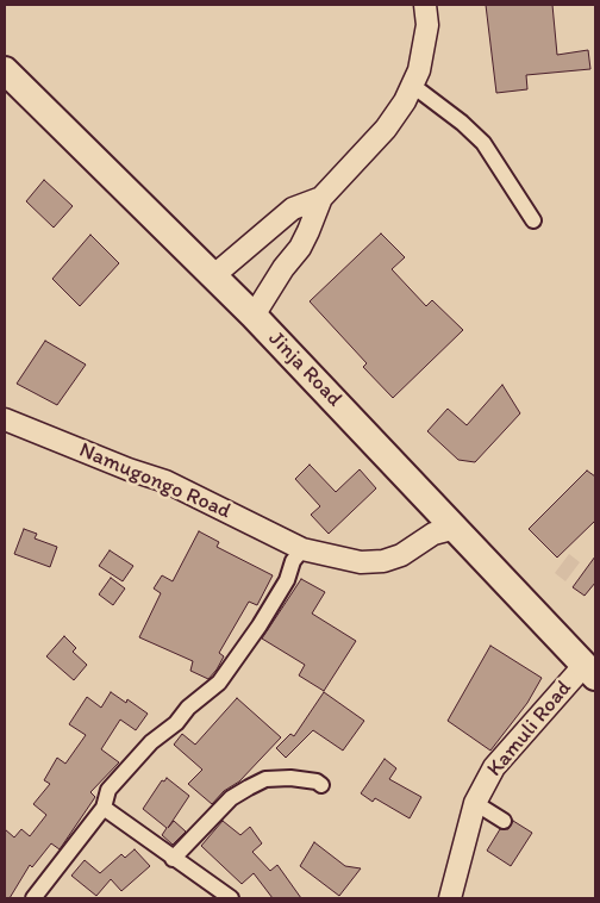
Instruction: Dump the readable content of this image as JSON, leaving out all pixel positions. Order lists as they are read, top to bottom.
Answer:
{
  "streets": {
    "highway": ["Jinja Road"],
    "street": ["Namugongo Road", "Kamuli Road"]
  },
  "crossings": [
    ["Jinja Road", "Namugongo Road"],
    ["Jinja Road", "Kamuli Road"]
  ]
}
